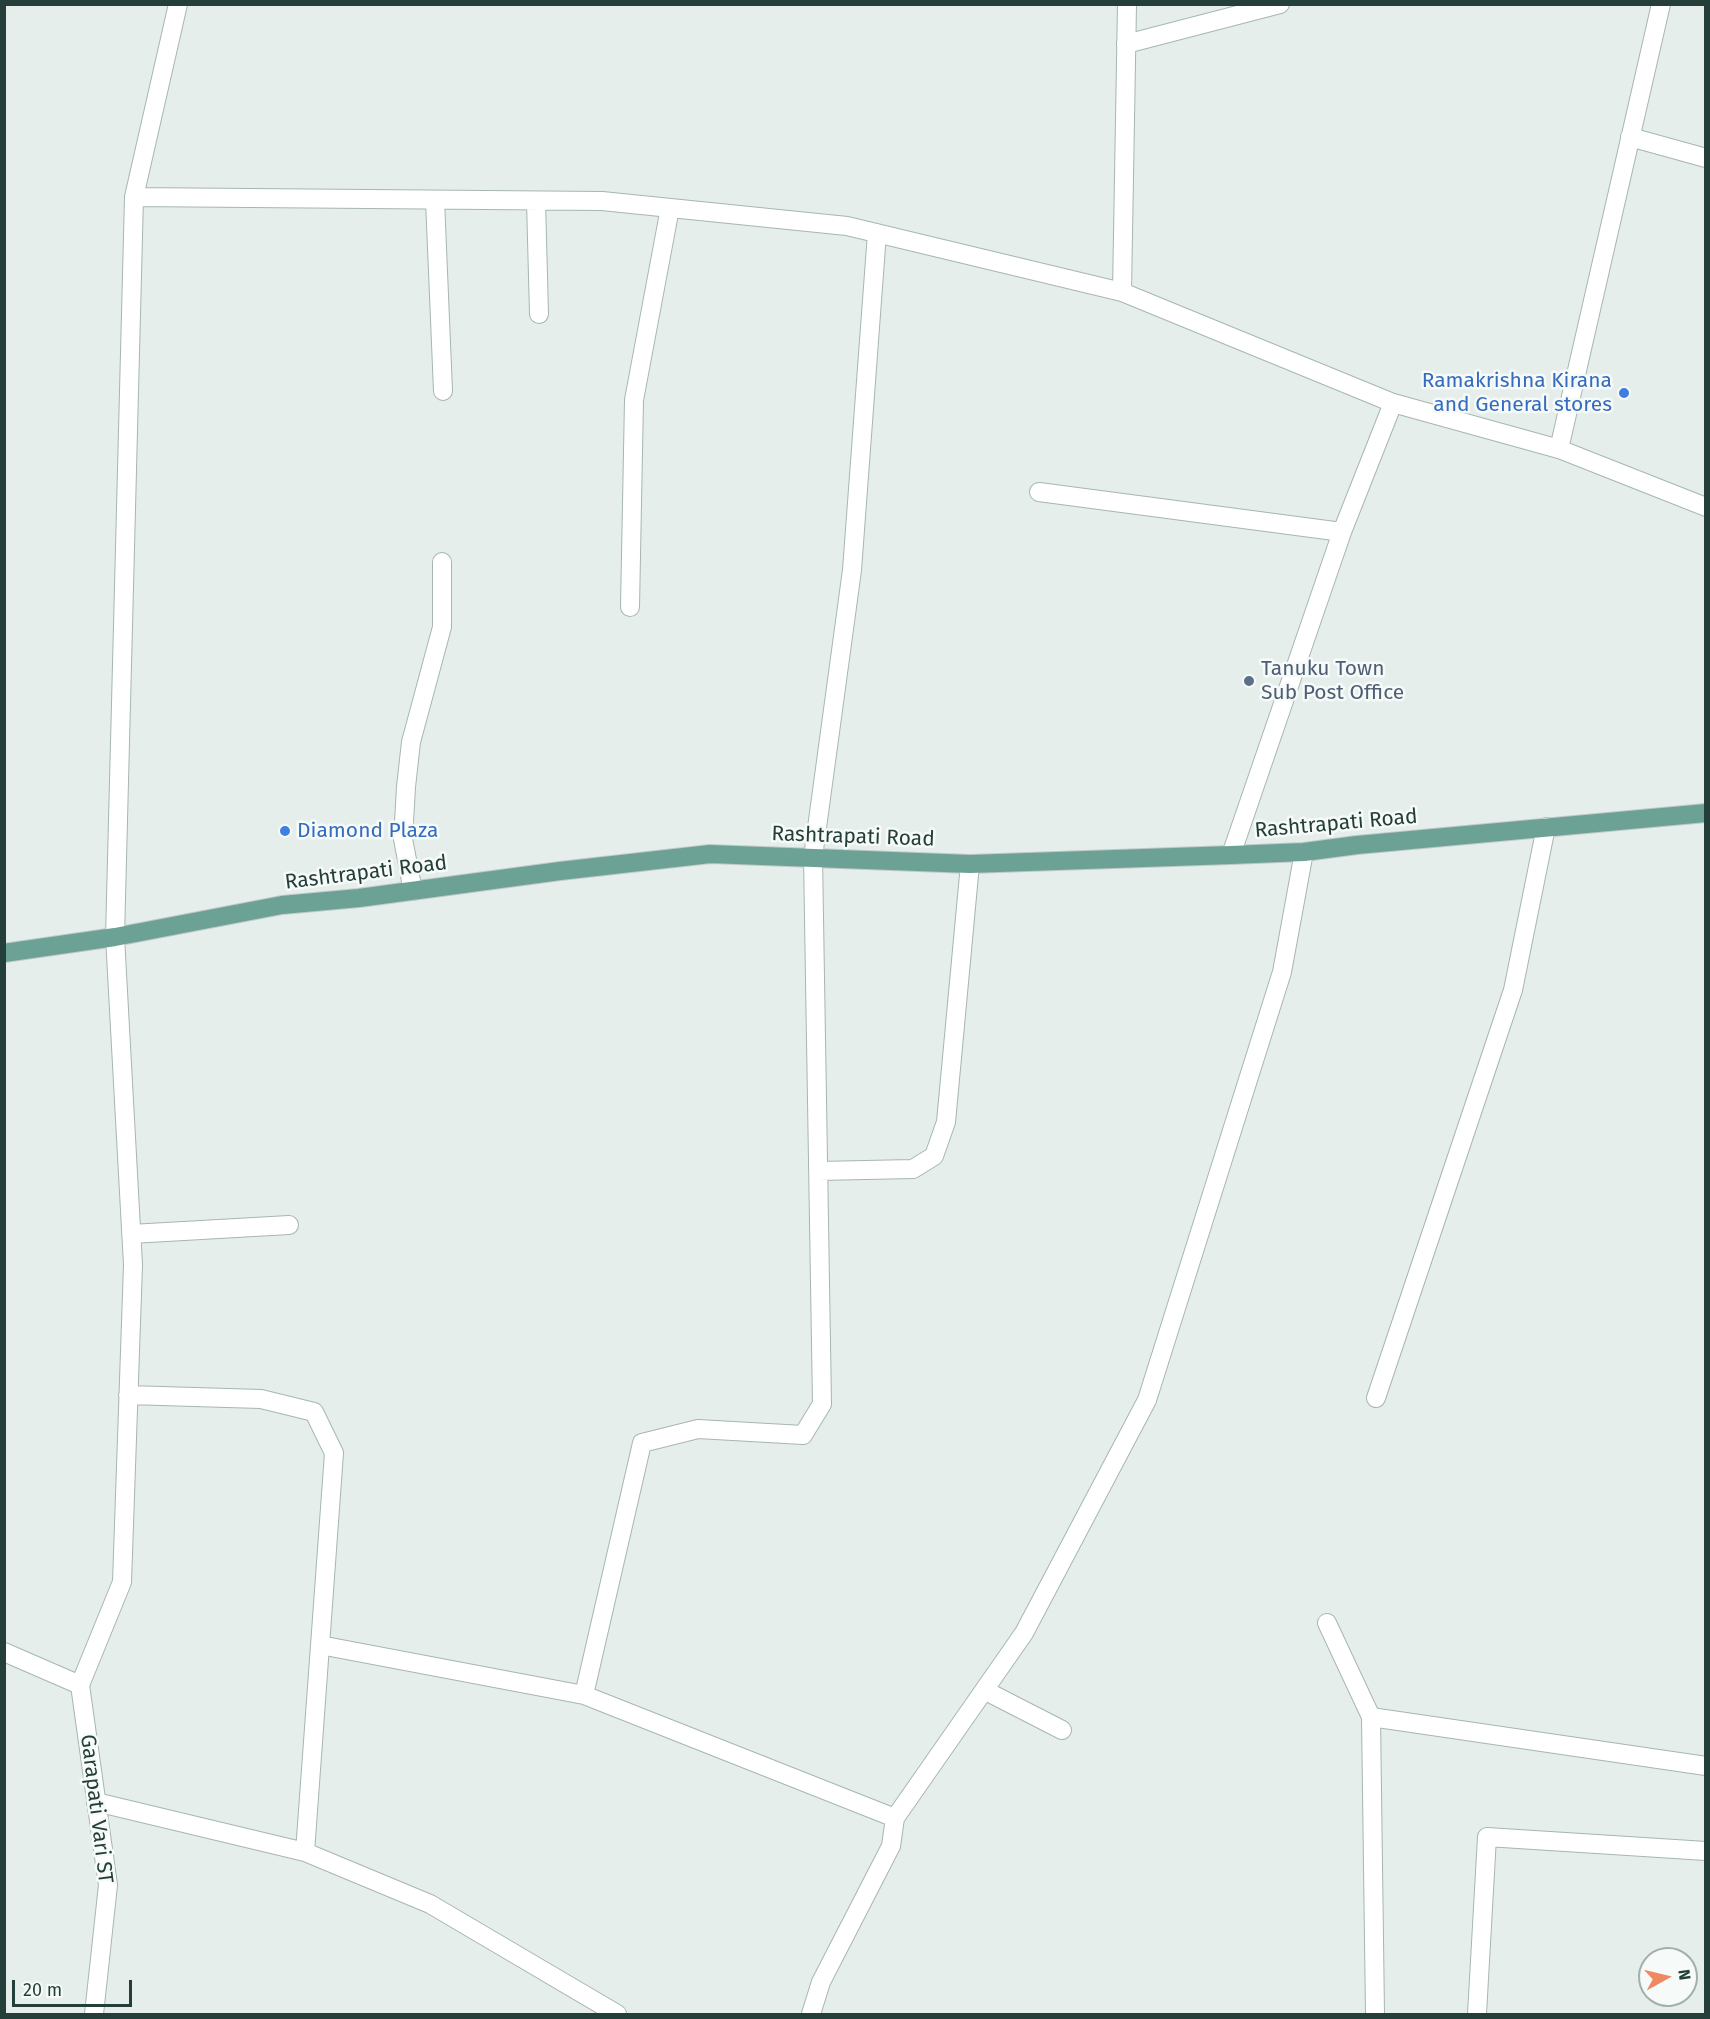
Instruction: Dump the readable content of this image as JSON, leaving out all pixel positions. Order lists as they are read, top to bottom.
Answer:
{
  "streets": {
    "main road": ["Rashtrapati Road"],
    "street": ["Garapati Vari ST"]
  },
  "places": ["Ramakrishna Kirana and General stores", "Tanuku Town Sub Post Office", "Diamond Plaza"],
  "scale_bar": "20 m",
  "north": "right"
}
